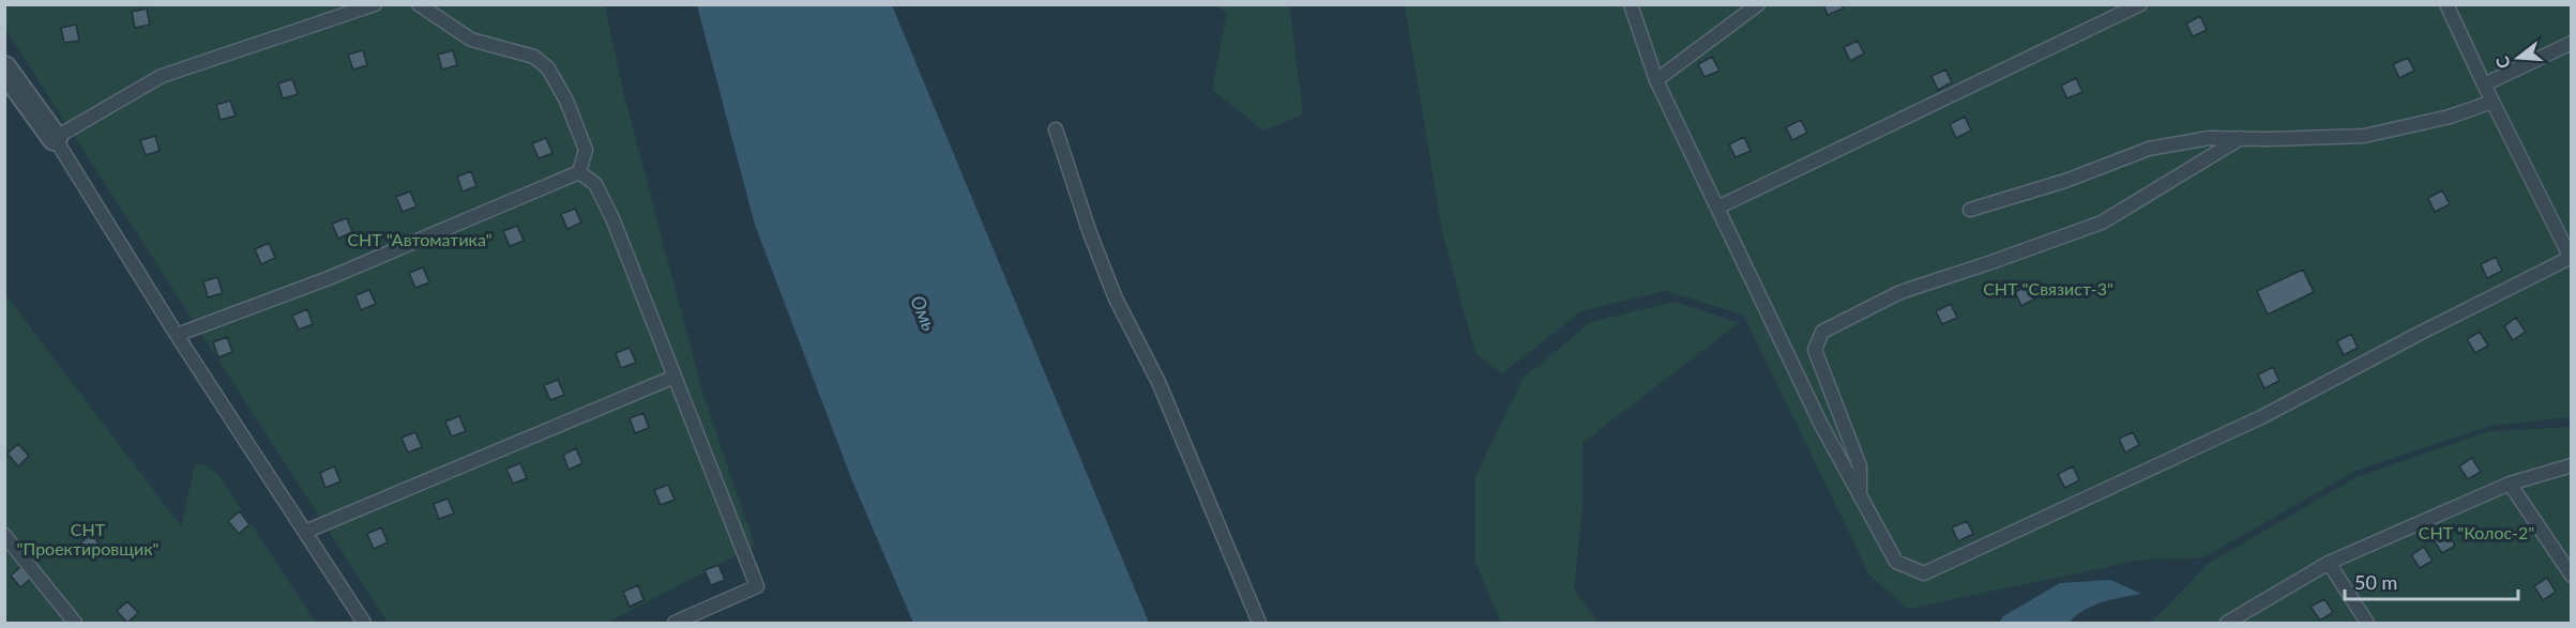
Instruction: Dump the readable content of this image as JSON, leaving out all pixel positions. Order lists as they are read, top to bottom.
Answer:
{
  "water": ["Омь"],
  "parks": [
    "СНТ \"Автоматика\"",
    "СНТ \"Связист-3\"",
    "СНТ \"Проектировщик\"",
    "СНТ \"Колос-2\""
  ],
  "scale_bar": "50 m",
  "north": "left"
}
